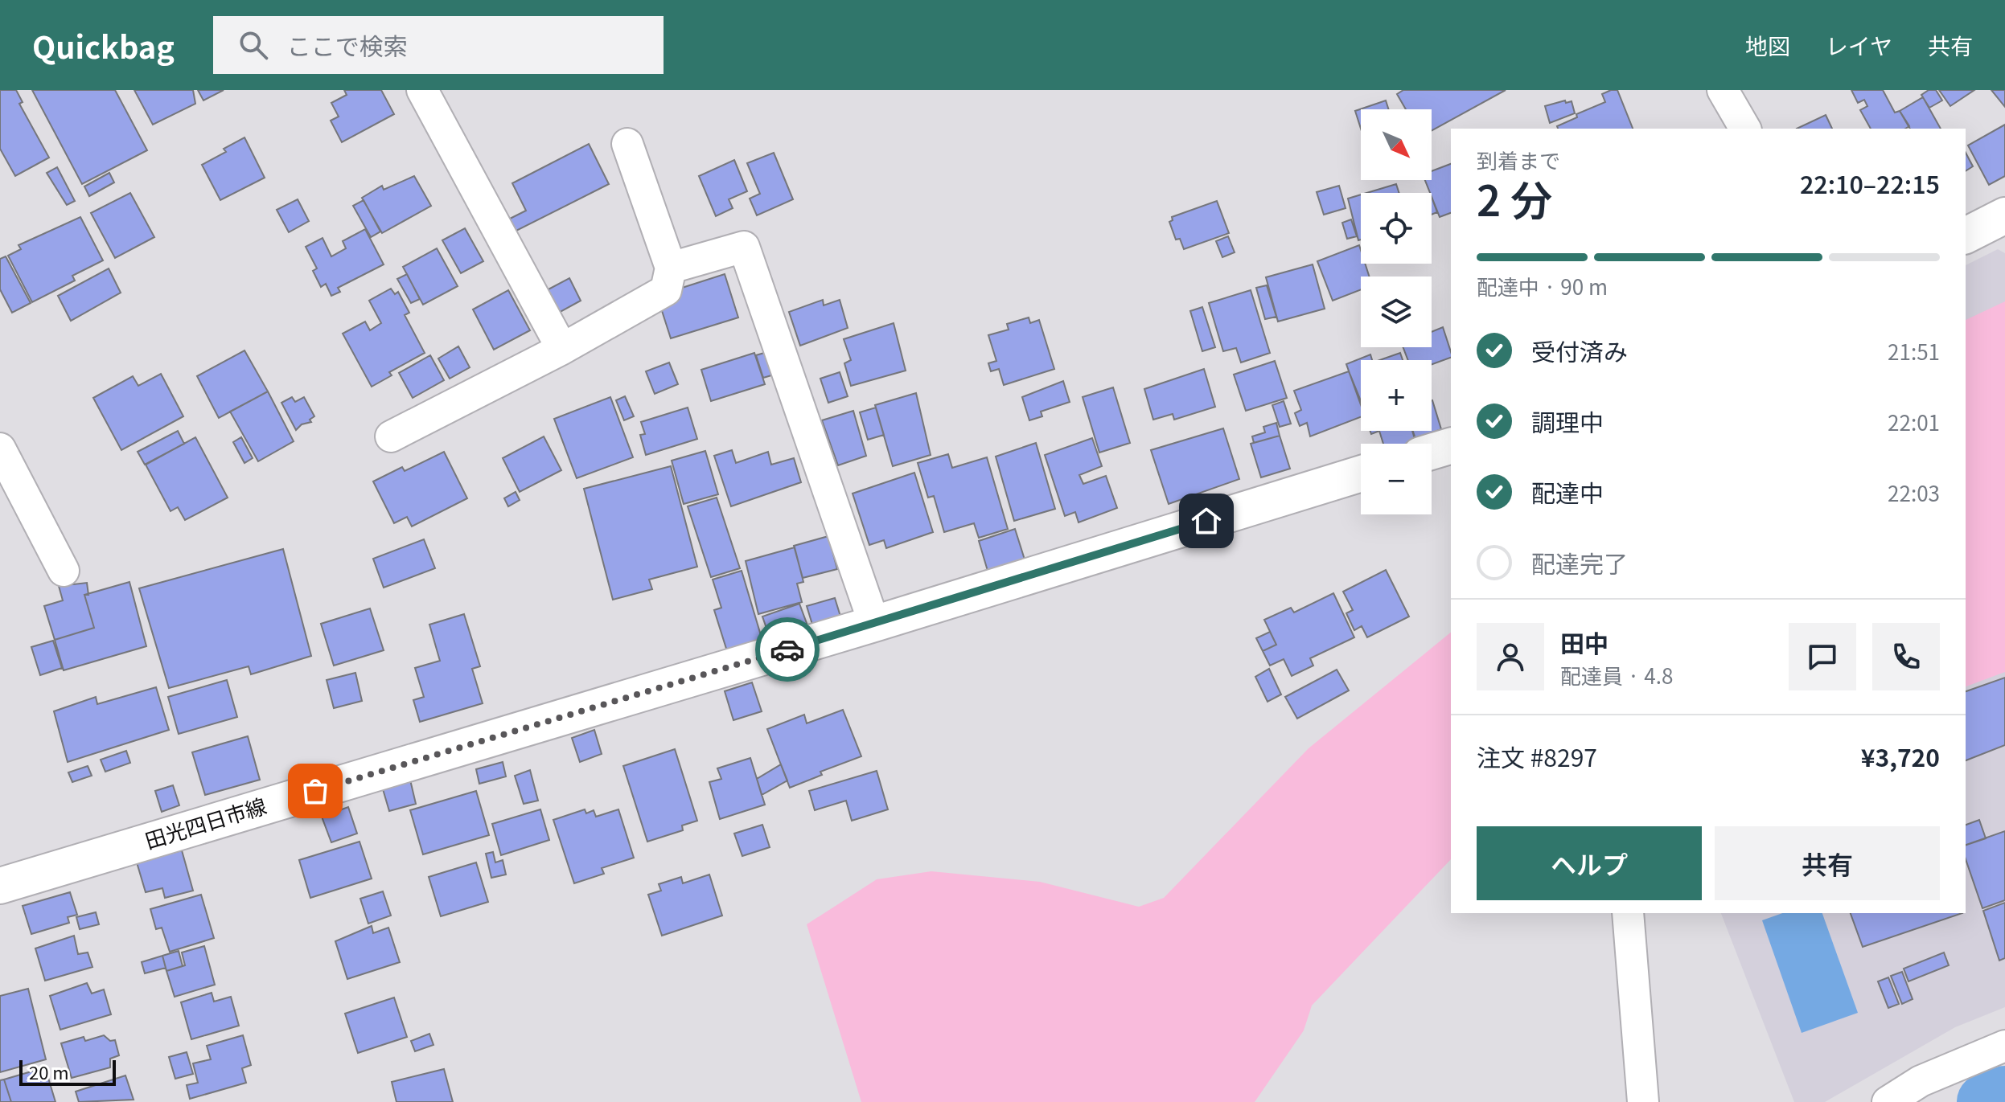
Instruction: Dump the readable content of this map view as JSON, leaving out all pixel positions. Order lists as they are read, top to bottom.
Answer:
{
  "streets": {
    "main road": ["田光四日市線"]
  },
  "scale_bar": "20 m",
  "north": "bottom right",
  "page": {
    "header": "Quickbag",
    "search": "ここで検索",
    "nav": ["地図", "レイヤ", "共有"],
    "map_buttons": ["+", "−"],
    "heading": ["2 分", "到着まで", "22:10–22:15"],
    "panel": [
      "田中",
      "配達員 · 4.8",
      "注文 #8297",
      "¥3,720"
    ],
    "bar": "配達中 · 90 m",
    "list": [
      ["受付済み", "21:51"],
      ["調理中", "22:01"],
      ["配達中", "22:03"],
      "配達完了"
    ],
    "buttons": ["ヘルプ", "共有"],
    "scale": "20 m"
  }
}
